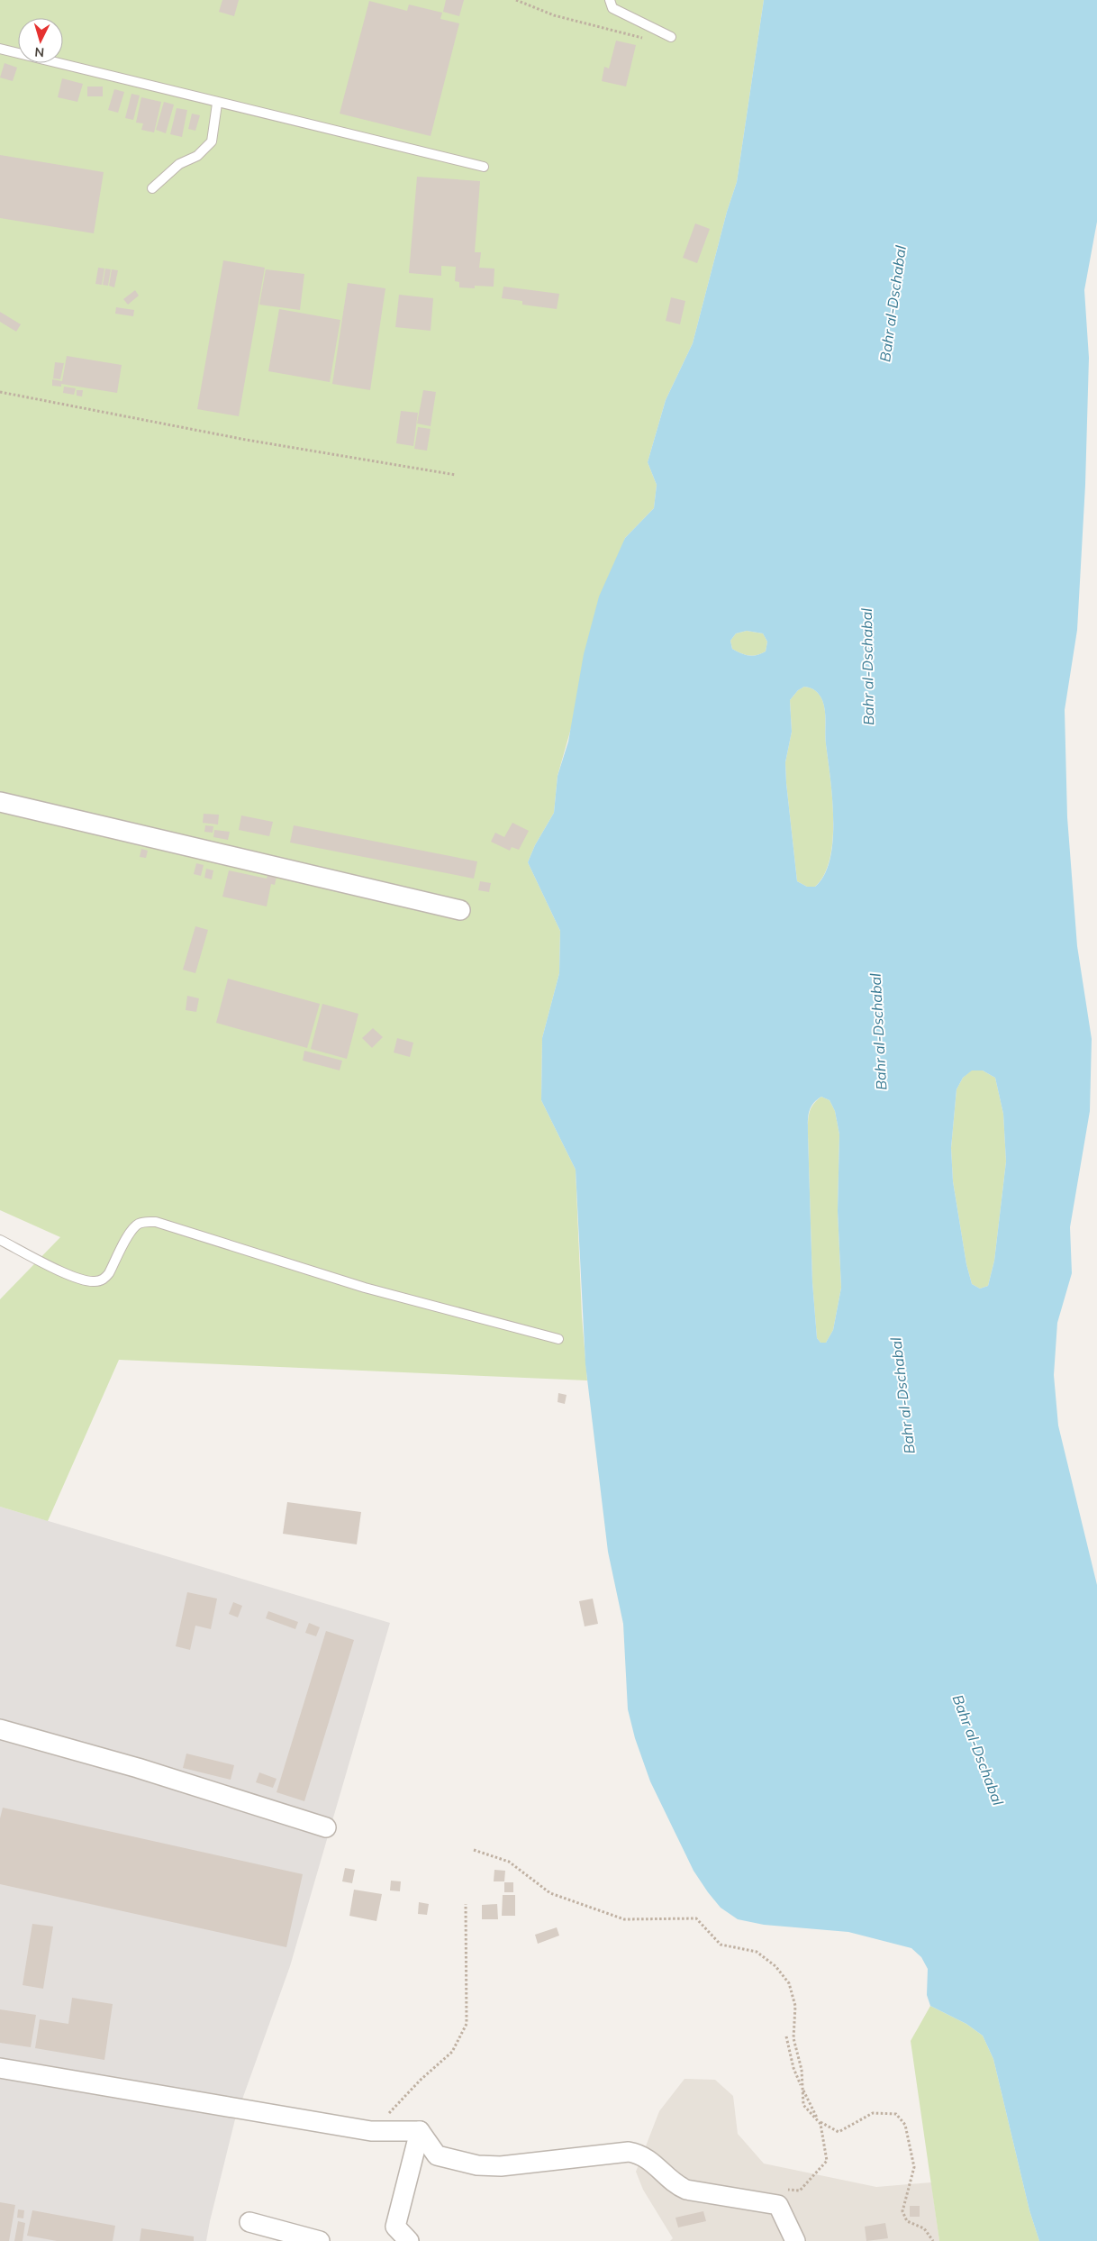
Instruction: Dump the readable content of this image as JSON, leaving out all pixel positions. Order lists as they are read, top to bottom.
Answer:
{
  "water": ["Bahr al-Dschabal"],
  "north": "bottom"
}
